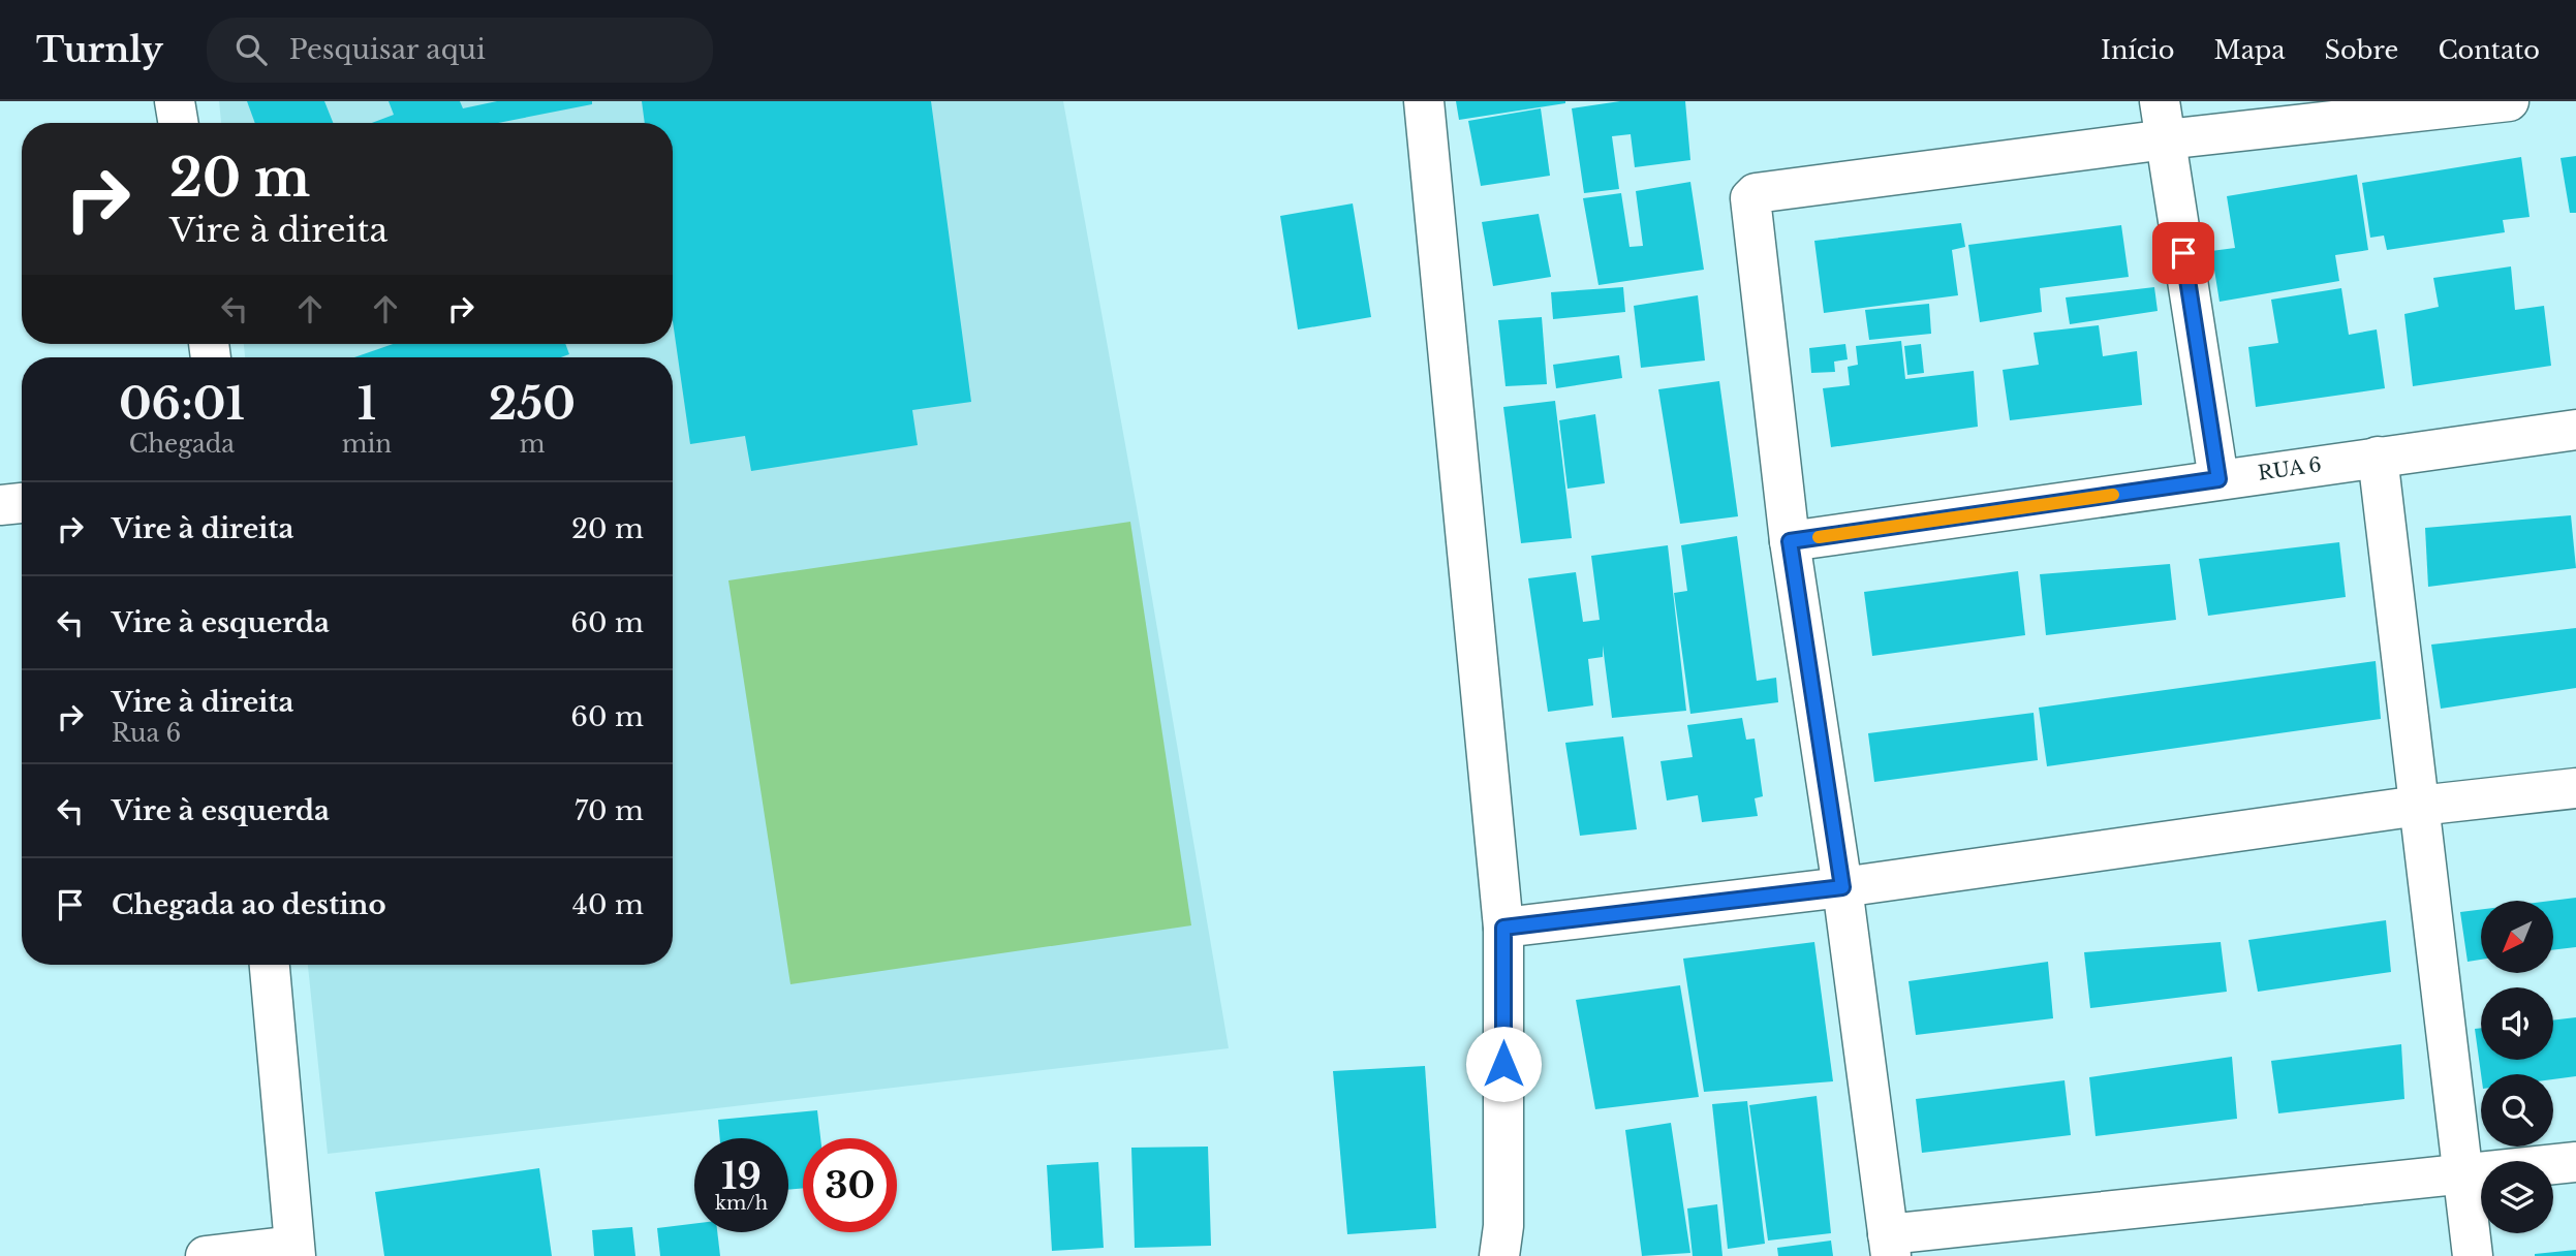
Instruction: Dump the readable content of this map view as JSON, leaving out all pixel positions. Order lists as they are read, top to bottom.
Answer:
{
  "streets": {
    "street": ["RUA 6"]
  },
  "north": "bottom left",
  "page": {
    "header": "Turnly",
    "search": "Pesquisar aqui",
    "nav": [
      "Início",
      "Mapa",
      "Sobre",
      "Contato"
    ],
    "turn": ["20 m", "Vire à direita"],
    "eta": [
      "06:01",
      "Chegada",
      "1",
      "min",
      "250",
      "m"
    ],
    "list": [
      {
        "name": "Vire à direita",
        "value": "20 m"
      },
      {
        "name": "Vire à esquerda",
        "value": "60 m"
      },
      {
        "name": "Vire à direita",
        "note": "Rua 6",
        "value": "60 m"
      },
      {
        "name": "Vire à esquerda",
        "value": "70 m"
      },
      {
        "name": "Chegada ao destino",
        "value": "40 m"
      }
    ],
    "speed": "19 km/h",
    "limit": "30"
  }
}
